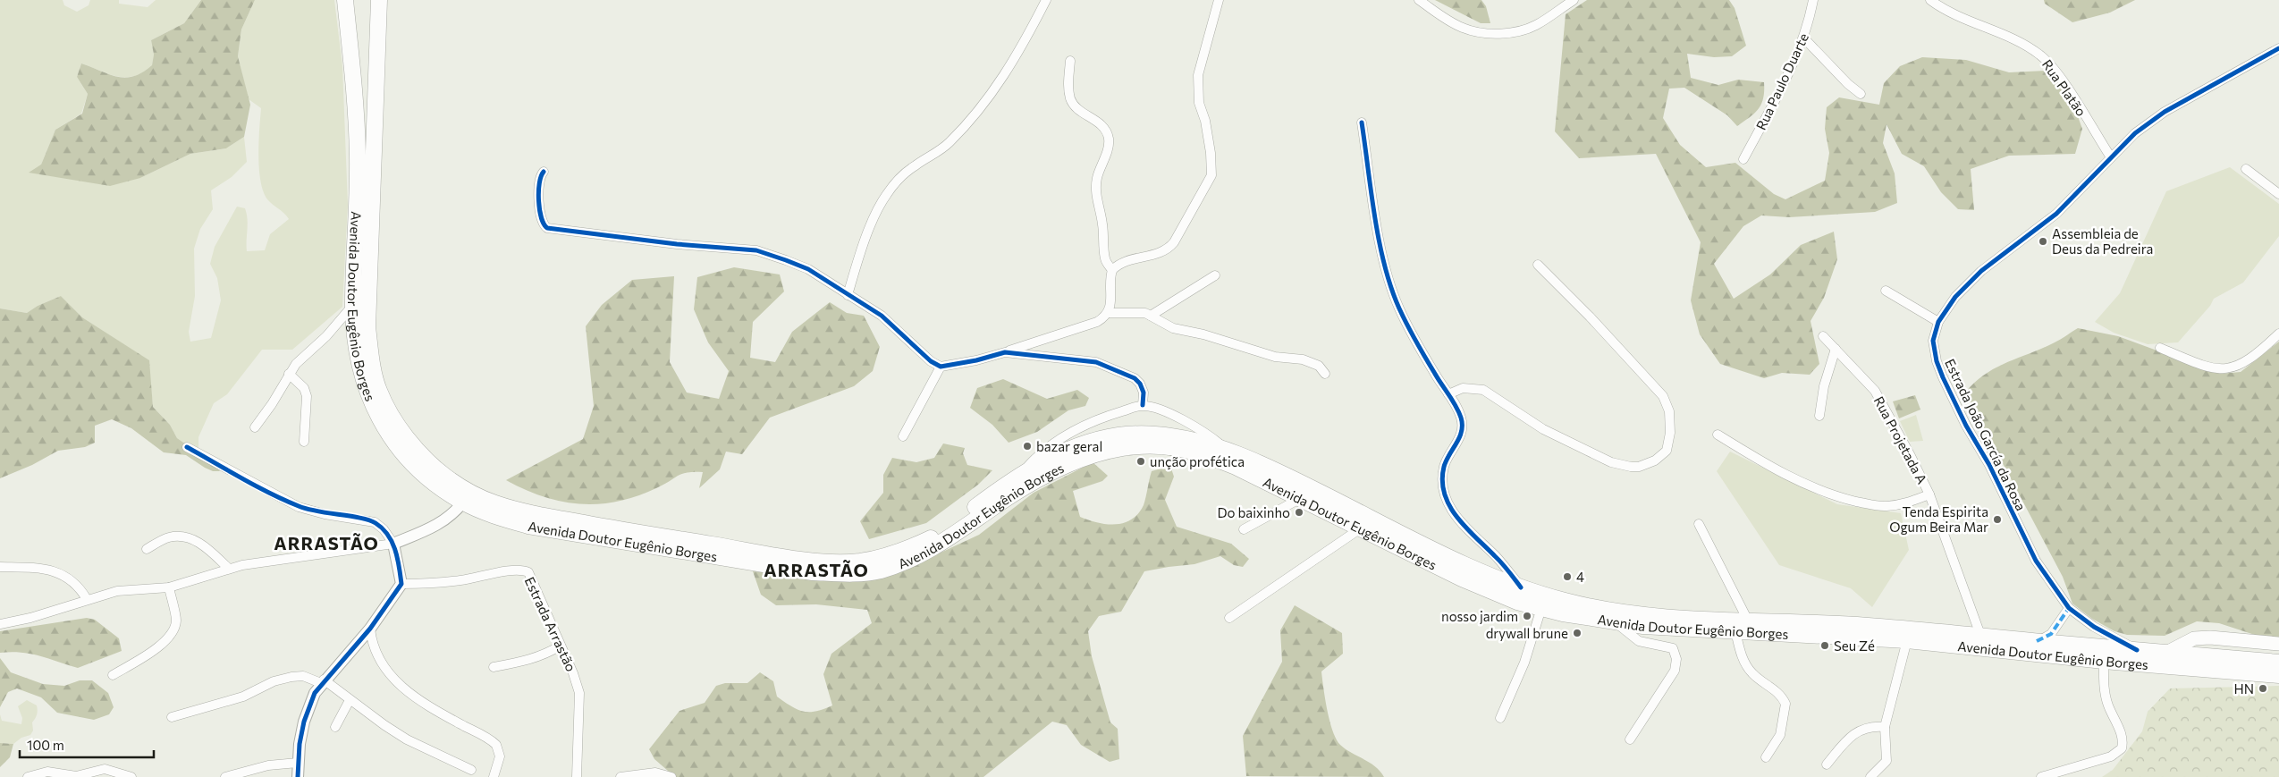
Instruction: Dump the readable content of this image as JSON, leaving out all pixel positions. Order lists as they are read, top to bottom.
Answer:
{
  "streets": {
    "highway": ["Avenida Doutor Eugênio Borges"],
    "street": [
      "Rua Paulo Duarte",
      "Rua Platão",
      "Estrada João García da Rosa",
      "Rua Projetada A",
      "Estrada Arrastão"
    ]
  },
  "crossings": [
    ["Rua Platão", "Estrada João García da Rosa"],
    ["Avenida Doutor Eugênio Borges", "Estrada João García da Rosa"],
    ["Avenida Doutor Eugênio Borges", "Rua Projetada A"]
  ],
  "districts": ["ARRASTÃO", "ARRASTÃO"],
  "places": [
    "Assembleia de Deus da Pedreira",
    "bazar geral",
    "unção profética",
    "Do baixinho",
    "Tenda Espirita Ogum Beira Mar",
    "4",
    "nosso jardim",
    "drywall brune",
    "Seu Zé",
    "HN"
  ],
  "scale_bar": "100 m"
}
